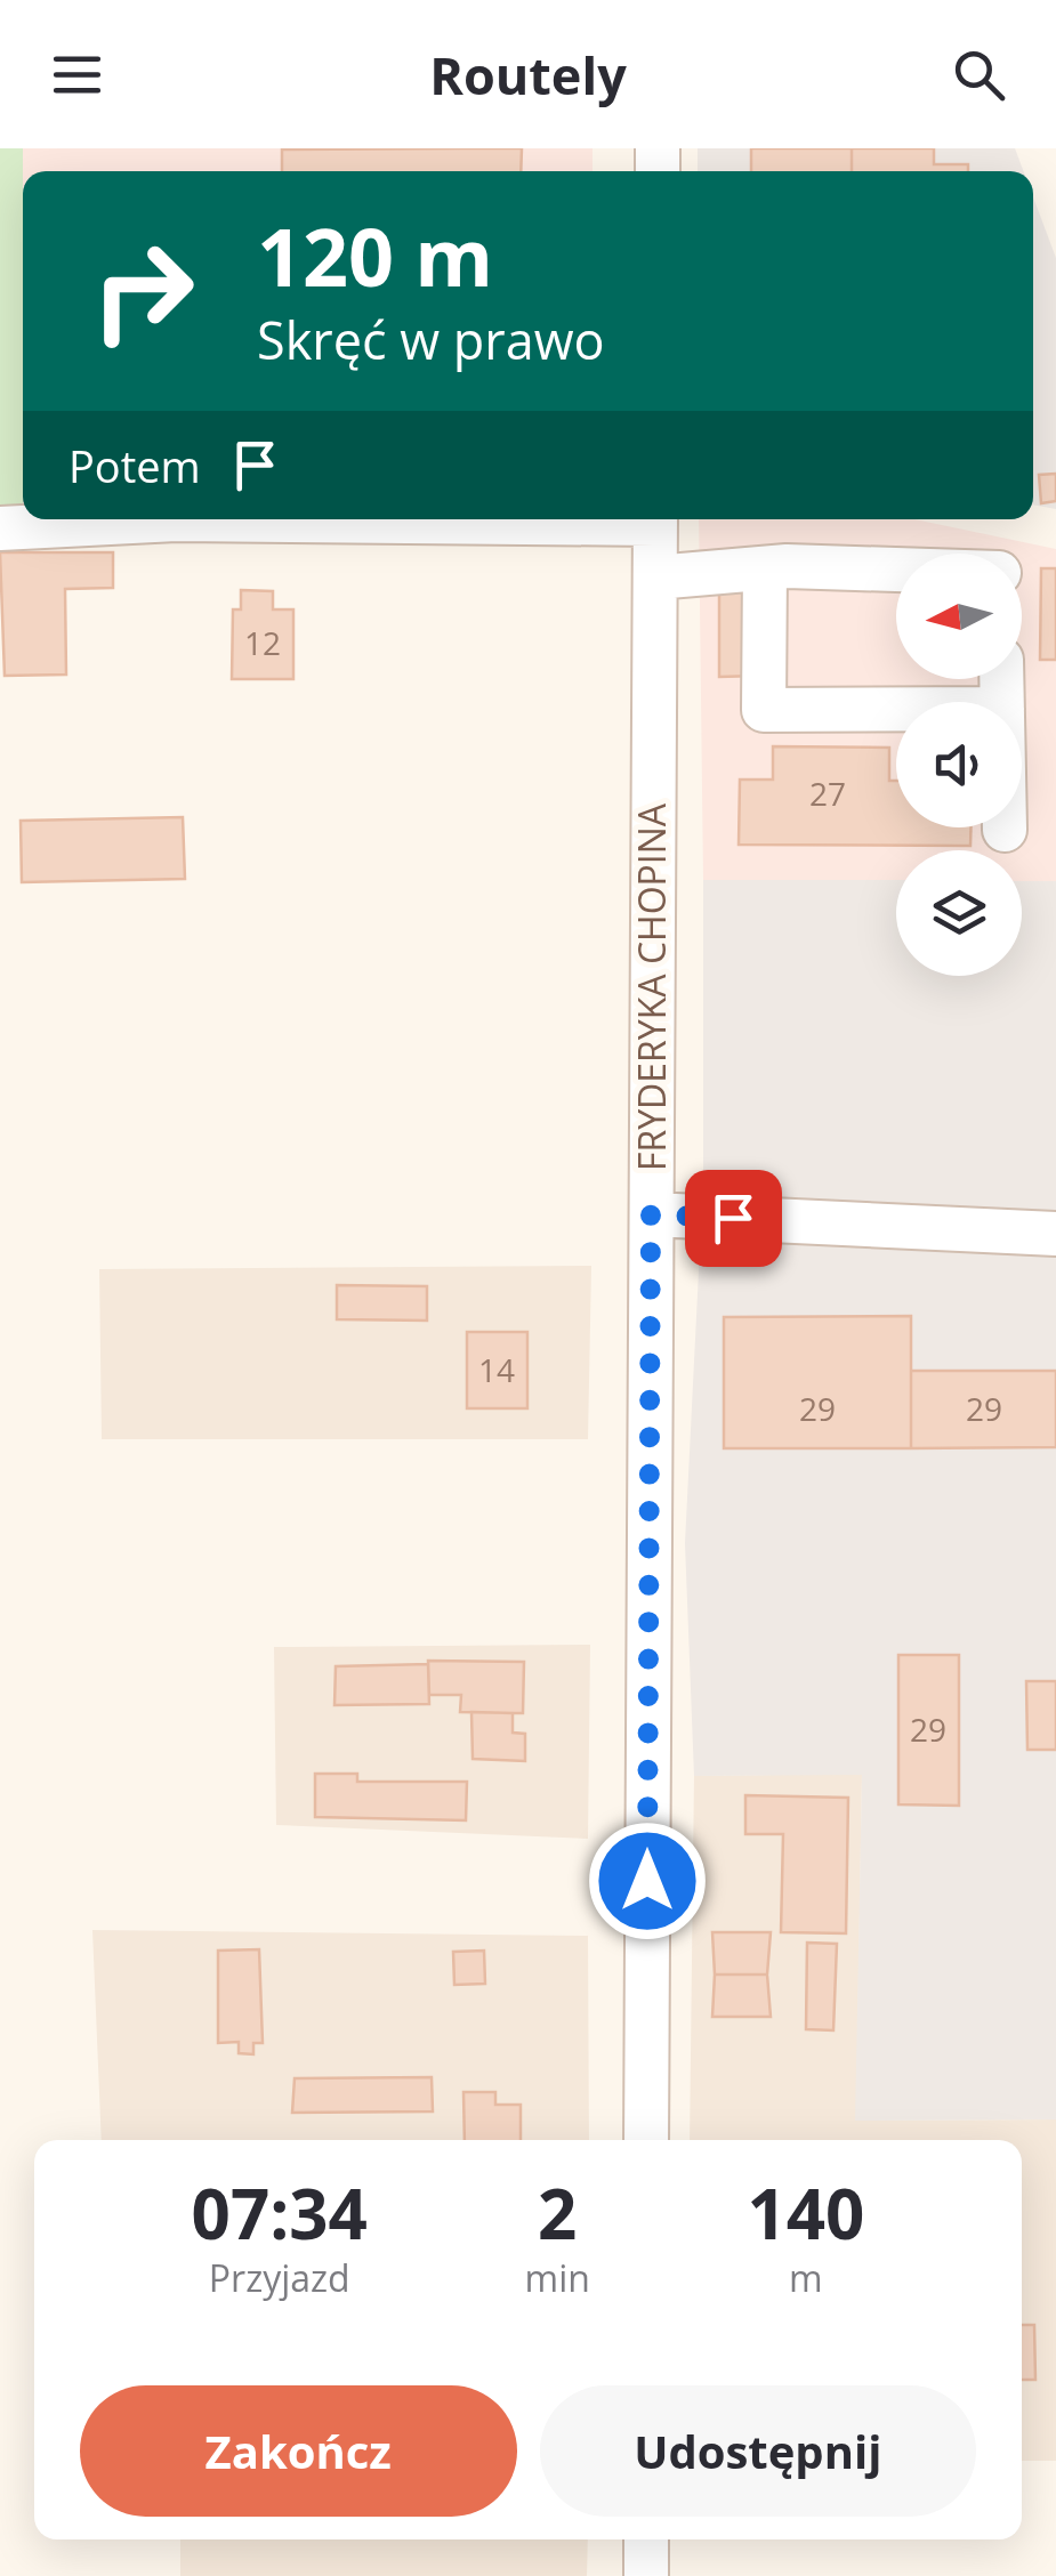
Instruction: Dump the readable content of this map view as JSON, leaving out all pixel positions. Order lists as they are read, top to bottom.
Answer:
{
  "streets": {
    "street": ["FRYDERYKA CHOPINA"]
  },
  "house_numbers": [
    "12",
    "27",
    "14",
    "29",
    "29",
    "29"
  ],
  "north": "left",
  "page": {
    "header": "Routely",
    "turn": ["120 m", "Skręć w prawo"],
    "then": "Potem",
    "eta": [
      "07:34",
      "Przyjazd",
      "2",
      "min",
      "140",
      "m"
    ],
    "buttons": ["Zakończ", "Udostępnij"]
  }
}
